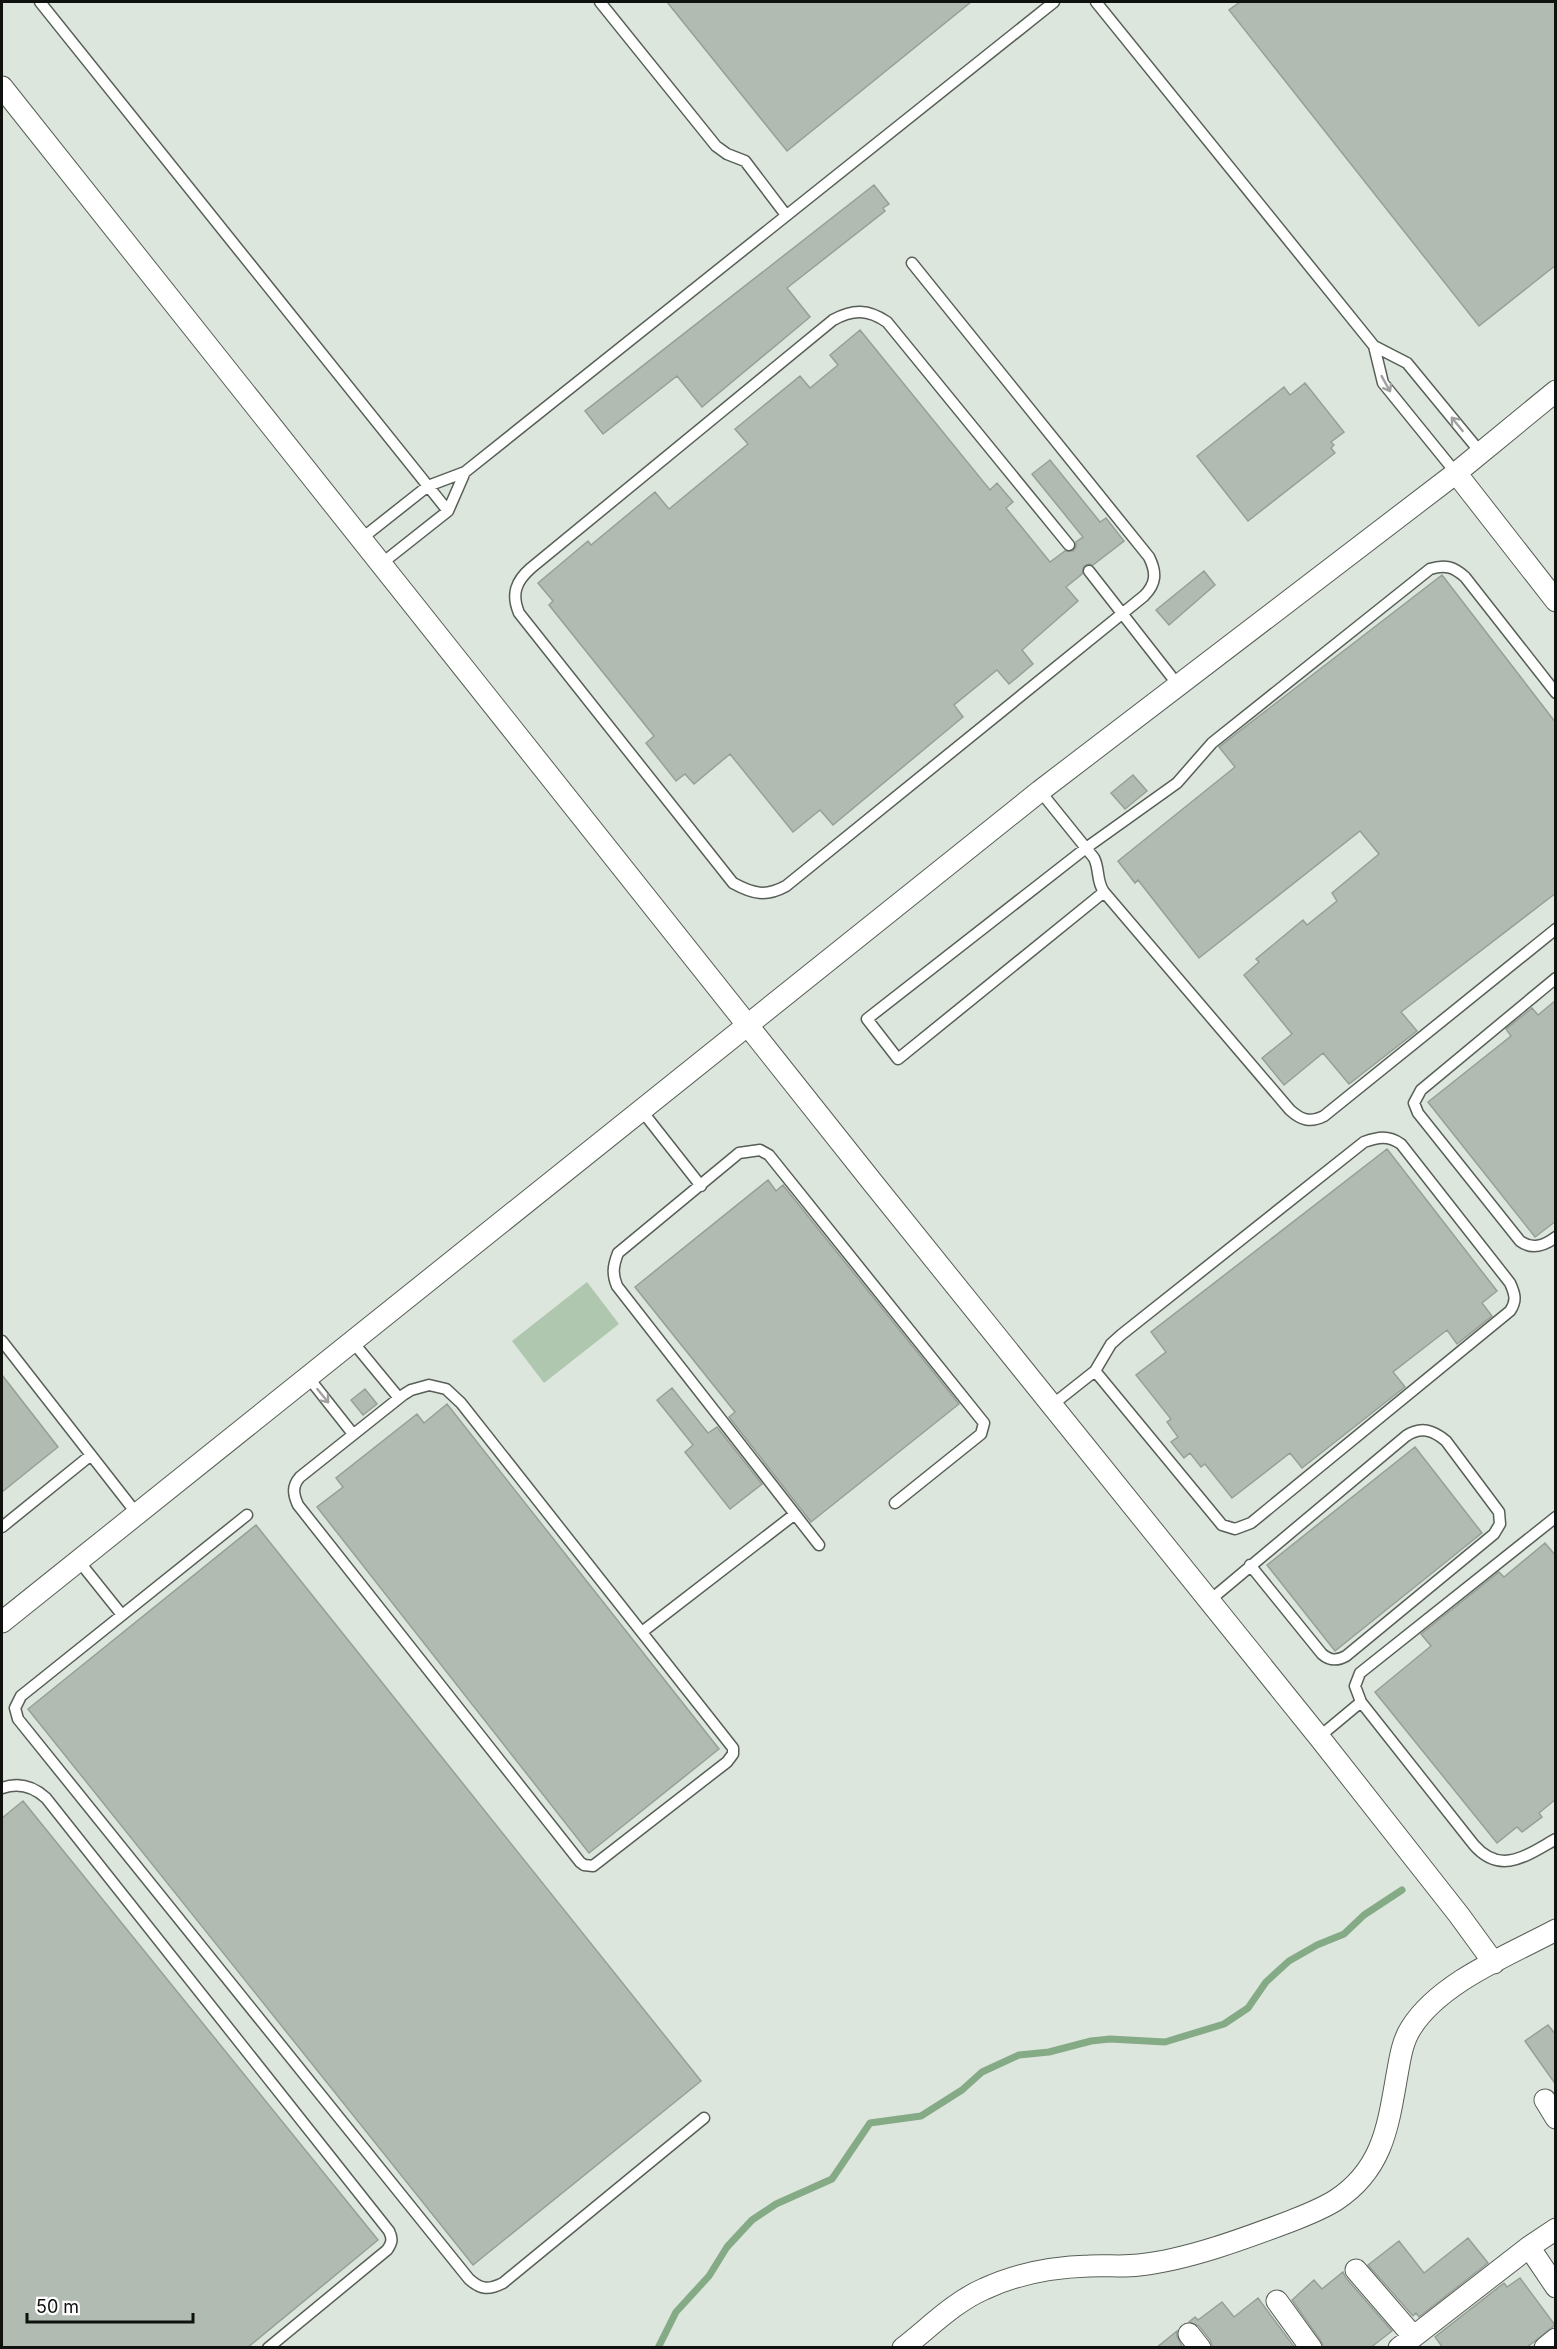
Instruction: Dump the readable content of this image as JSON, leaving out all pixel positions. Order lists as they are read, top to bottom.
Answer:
{
  "scale_bar": "50 m"
}
